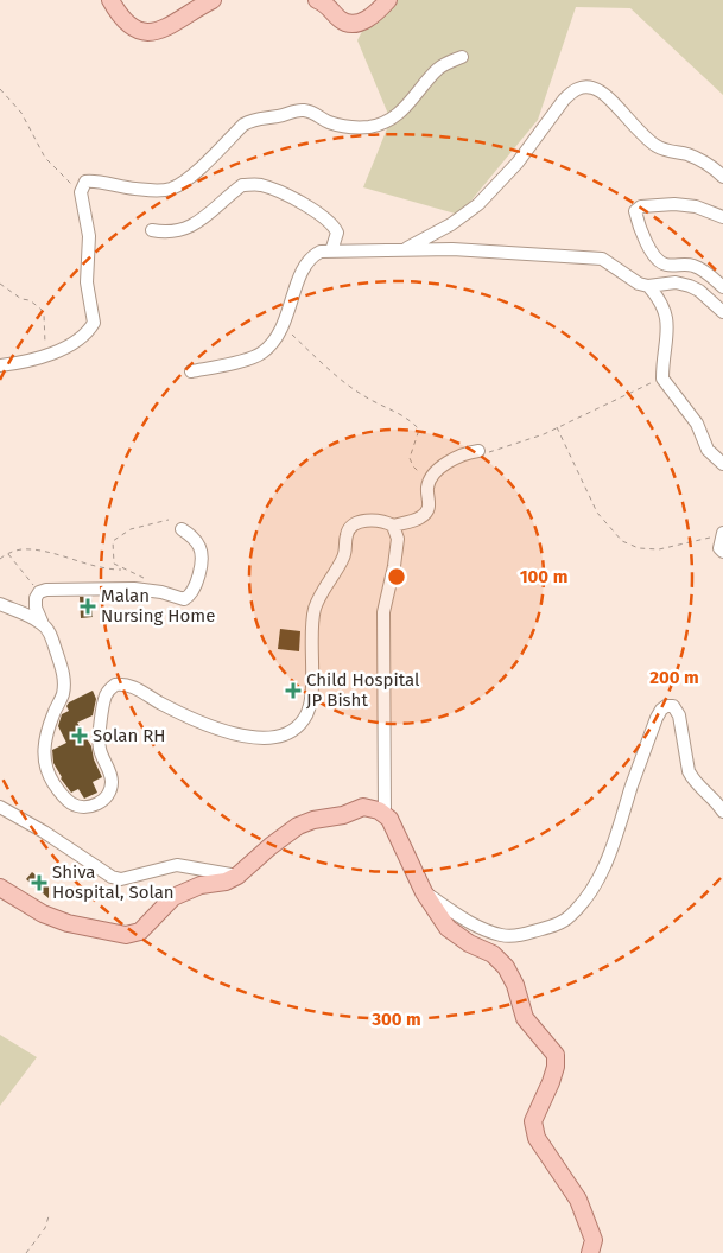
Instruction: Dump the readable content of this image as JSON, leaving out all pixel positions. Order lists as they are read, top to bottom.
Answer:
{
  "places": {
    "health": [
      "Malan Nursing Home",
      "Child Hospital JP Bisht",
      "Solan RH",
      "Shiva Hospital, Solan"
    ]
  },
  "rings": ["100 m", "200 m", "300 m"]
}
